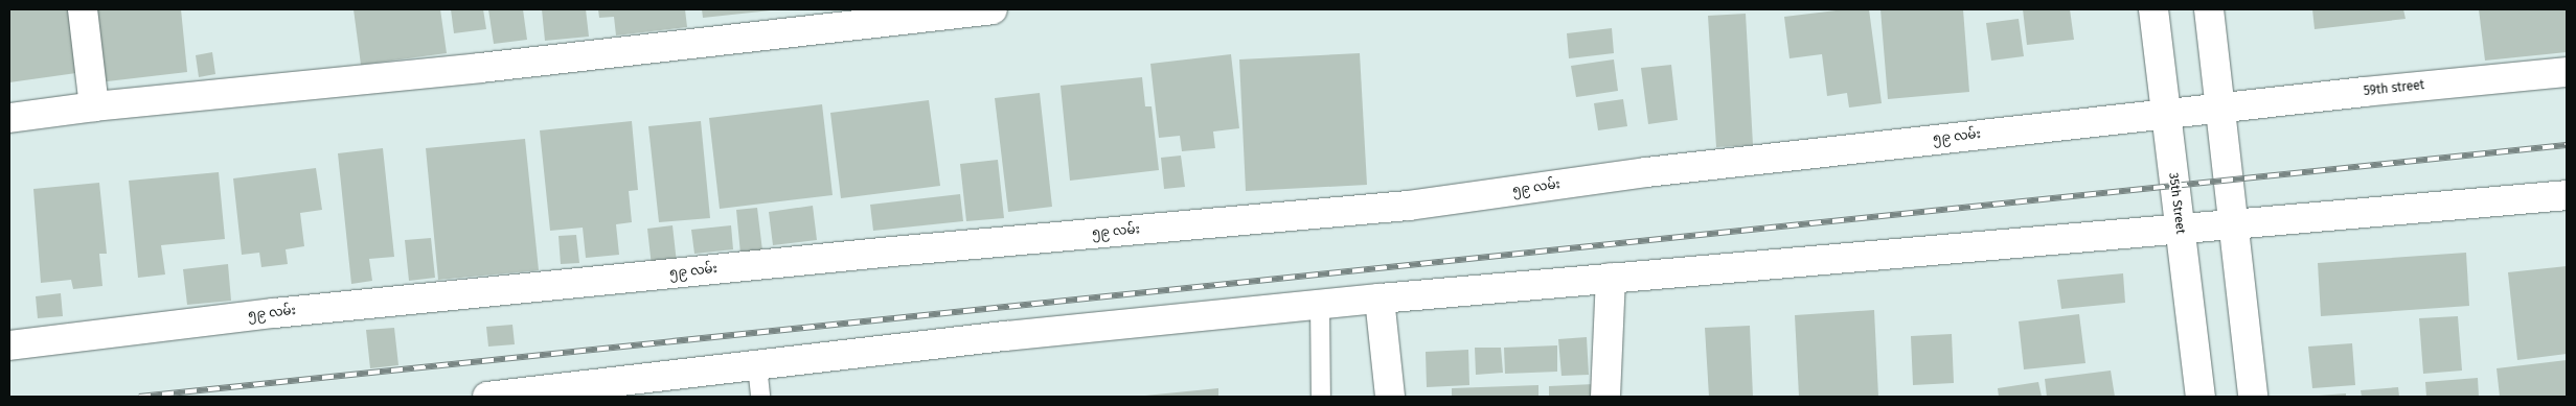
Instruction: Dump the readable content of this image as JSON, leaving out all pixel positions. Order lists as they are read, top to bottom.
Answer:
{
  "streets": {
    "street": ["59th street", "၅၉ လမ်း", "35th Street"]
  },
  "crossings": [
    ["59th street", "၅၉ လမ်း"],
    ["၅၉ လမ်း", "35th Street"]
  ]
}
